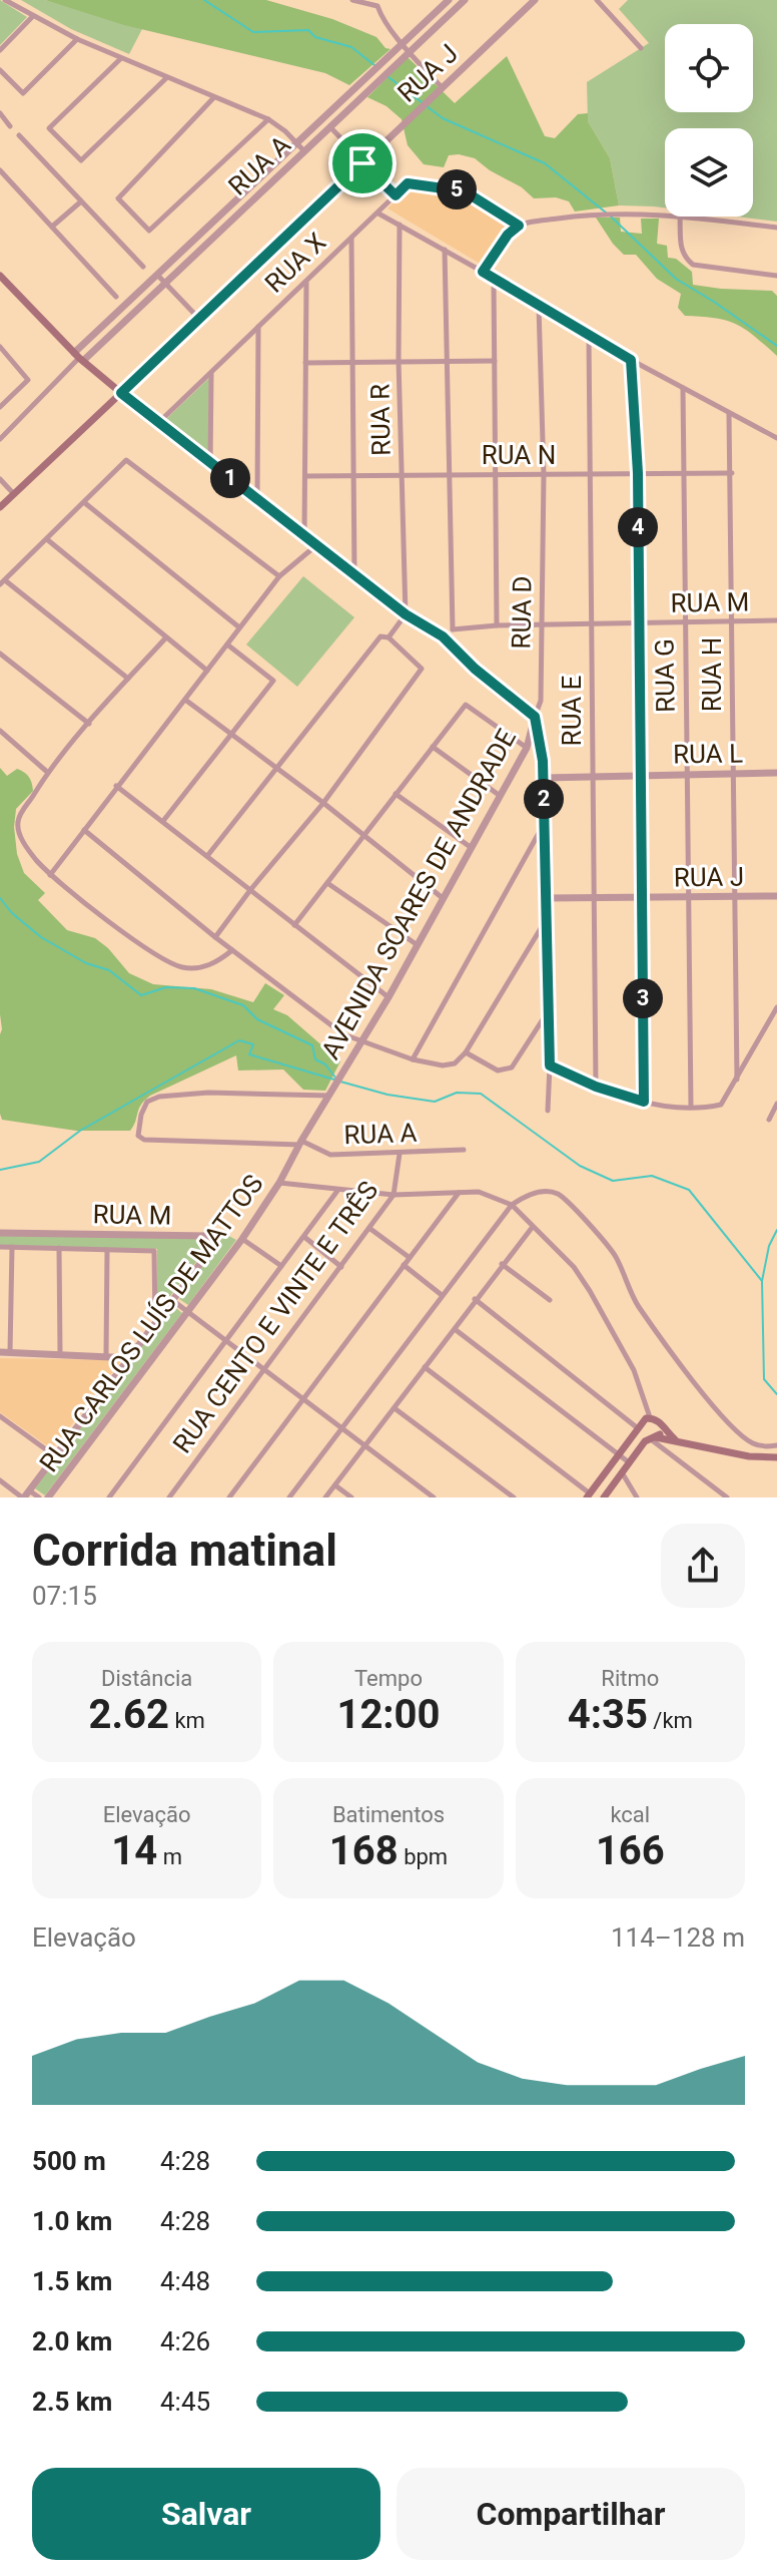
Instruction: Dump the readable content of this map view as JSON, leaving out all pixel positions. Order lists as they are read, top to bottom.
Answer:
{
  "streets": {
    "main road": ["RUA J"],
    "street": [
      "RUA A",
      "RUA X",
      "RUA R",
      "RUA N",
      "RUA M",
      "RUA D",
      "RUA H",
      "RUA G",
      "RUA E",
      "RUA L",
      "AVENIDA SOARES DE ANDRADE",
      "RUA CENTO E VINTE E TRÊS",
      "RUA CARLOS LUÍS DE MATTOS"
    ]
  },
  "crossings": [
    ["RUA J", "RUA D"],
    ["RUA J", "RUA H"],
    ["RUA J", "RUA G"],
    ["RUA J", "RUA E"],
    ["RUA A", "AVENIDA SOARES DE ANDRADE"],
    ["RUA A", "RUA CENTO E VINTE E TRÊS"],
    ["RUA A", "RUA CARLOS LUÍS DE MATTOS"],
    ["RUA R", "RUA N"],
    ["RUA N", "RUA D"],
    ["RUA N", "RUA H"],
    ["RUA N", "RUA G"],
    ["RUA N", "RUA E"],
    ["RUA M", "RUA D"],
    ["RUA M", "RUA H"],
    ["RUA M", "RUA G"],
    ["RUA M", "RUA E"],
    ["RUA M", "RUA CARLOS LUÍS DE MATTOS"],
    ["RUA D", "RUA L"],
    ["RUA D", "AVENIDA SOARES DE ANDRADE"],
    ["RUA H", "RUA L"],
    ["RUA G", "RUA L"],
    ["RUA E", "RUA L"],
    ["AVENIDA SOARES DE ANDRADE", "RUA CARLOS LUÍS DE MATTOS"]
  ],
  "page": {
    "pins": [
      "5",
      "1",
      "4",
      "2",
      "3"
    ],
    "heading": ["Corrida matinal", "07:15"],
    "stats": [
      ["Distância", "2.62 km"],
      ["Tempo", "12:00"],
      ["Ritmo", "4:35 /km"],
      ["Elevação", "14 m"],
      ["Batimentos", "168 bpm"],
      ["kcal", "166"]
    ],
    "chart": ["Elevação", "114–128 m"],
    "list": [
      {
        "name": "500 m",
        "note": "4:28"
      },
      {
        "name": "1.0 km",
        "note": "4:28"
      },
      {
        "name": "1.5 km",
        "note": "4:48"
      },
      {
        "name": "2.0 km",
        "note": "4:26"
      },
      {
        "name": "2.5 km",
        "note": "4:45"
      }
    ],
    "buttons": ["Salvar", "Compartilhar"]
  }
}
